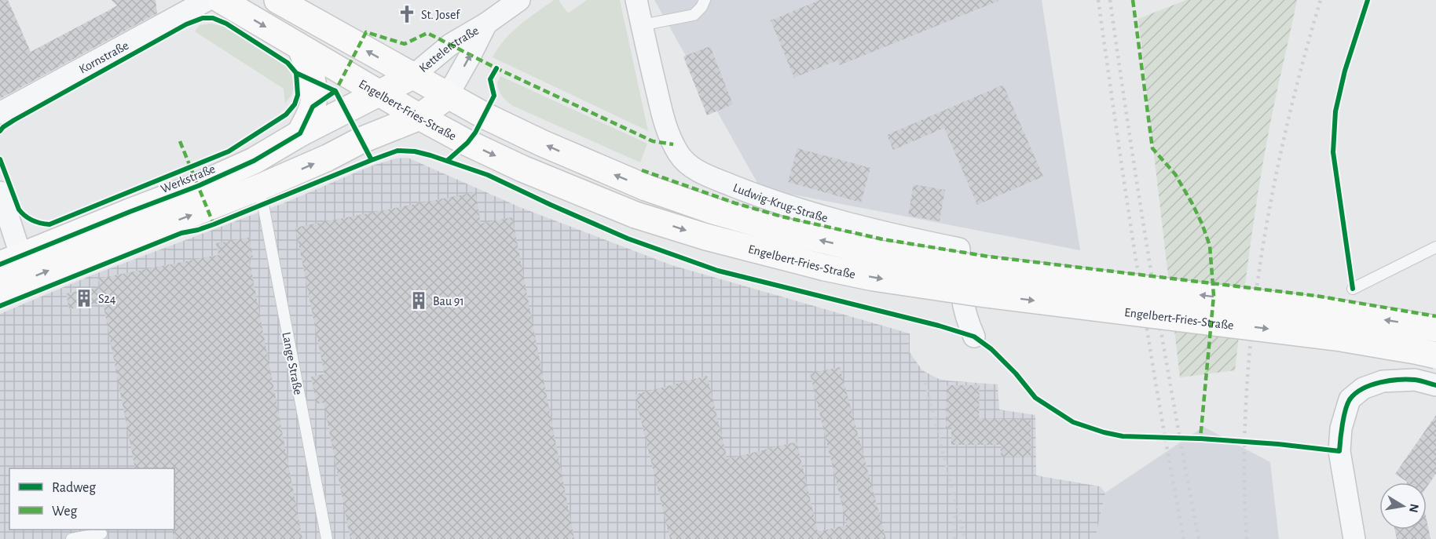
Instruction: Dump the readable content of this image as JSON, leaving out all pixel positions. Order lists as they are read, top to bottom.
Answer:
{
  "streets": {
    "main road": ["Engelbert-Fries-Straße", "Werkstraße"],
    "street": ["Kettelerstraße", "Kornstraße", "Ludwig-Krug-Straße"],
    "lane": ["Lange Straße"]
  },
  "crossings": [
    ["Kettelerstraße", "Engelbert-Fries-Straße"],
    ["Kettelerstraße", "Werkstraße"],
    ["Engelbert-Fries-Straße", "Werkstraße"]
  ],
  "one_way": ["Kettelerstraße"],
  "places": {
    "church": ["St. Josef"],
    "building": ["S24", "Bau 91"]
  },
  "legend": ["Radweg", "Weg"],
  "north": "right"
}
